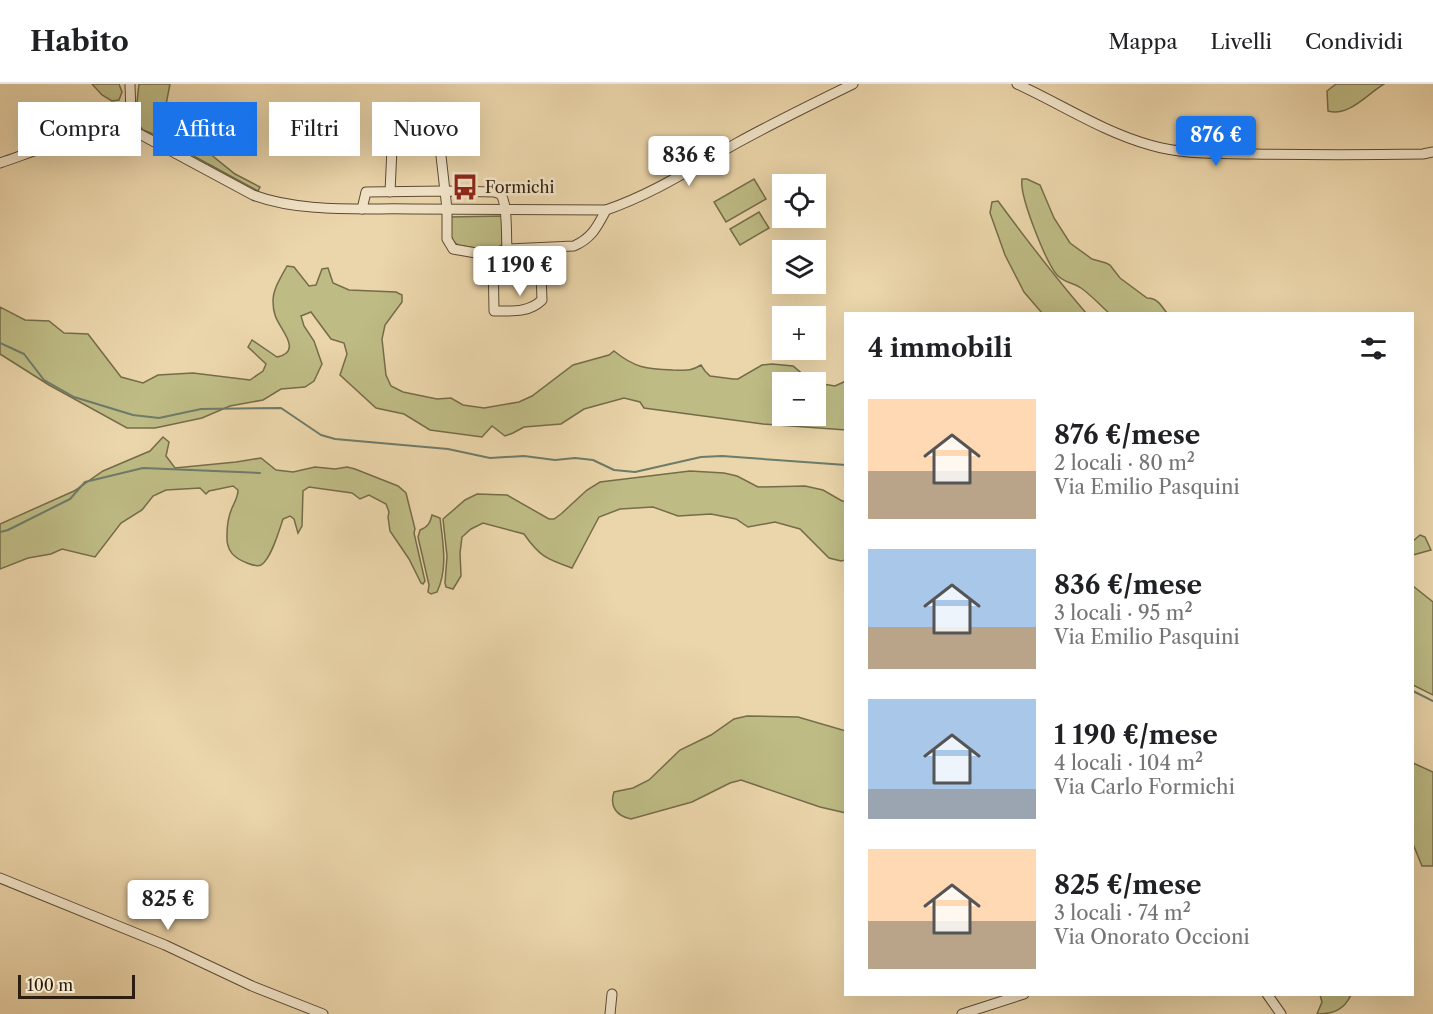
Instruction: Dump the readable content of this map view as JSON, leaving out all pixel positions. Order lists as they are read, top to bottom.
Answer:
{
  "places": {
    "bus stop": ["Formichi"]
  },
  "scale_bar": "100 m",
  "page": {
    "header": "Habito",
    "nav": ["Mappa", "Livelli", "Condividi"],
    "chip": [
      "Compra",
      "Affitta",
      "Filtri",
      "Nuovo"
    ],
    "price": [
      "876 €",
      "836 €",
      "1 190 €",
      "825 €"
    ],
    "map_buttons": ["+", "−"],
    "heading": "4 immobili",
    "list": [
      {
        "name": "876 €/mese",
        "note": "2 locali · 80 m² · Via Emilio Pasquini"
      },
      {
        "name": "836 €/mese",
        "note": "3 locali · 95 m² · Via Emilio Pasquini"
      },
      {
        "name": "1 190 €/mese",
        "note": "4 locali · 104 m² · Via Carlo Formichi"
      },
      {
        "name": "825 €/mese",
        "note": "3 locali · 74 m² · Via Onorato Occioni"
      }
    ],
    "scale": "100 m"
  }
}
